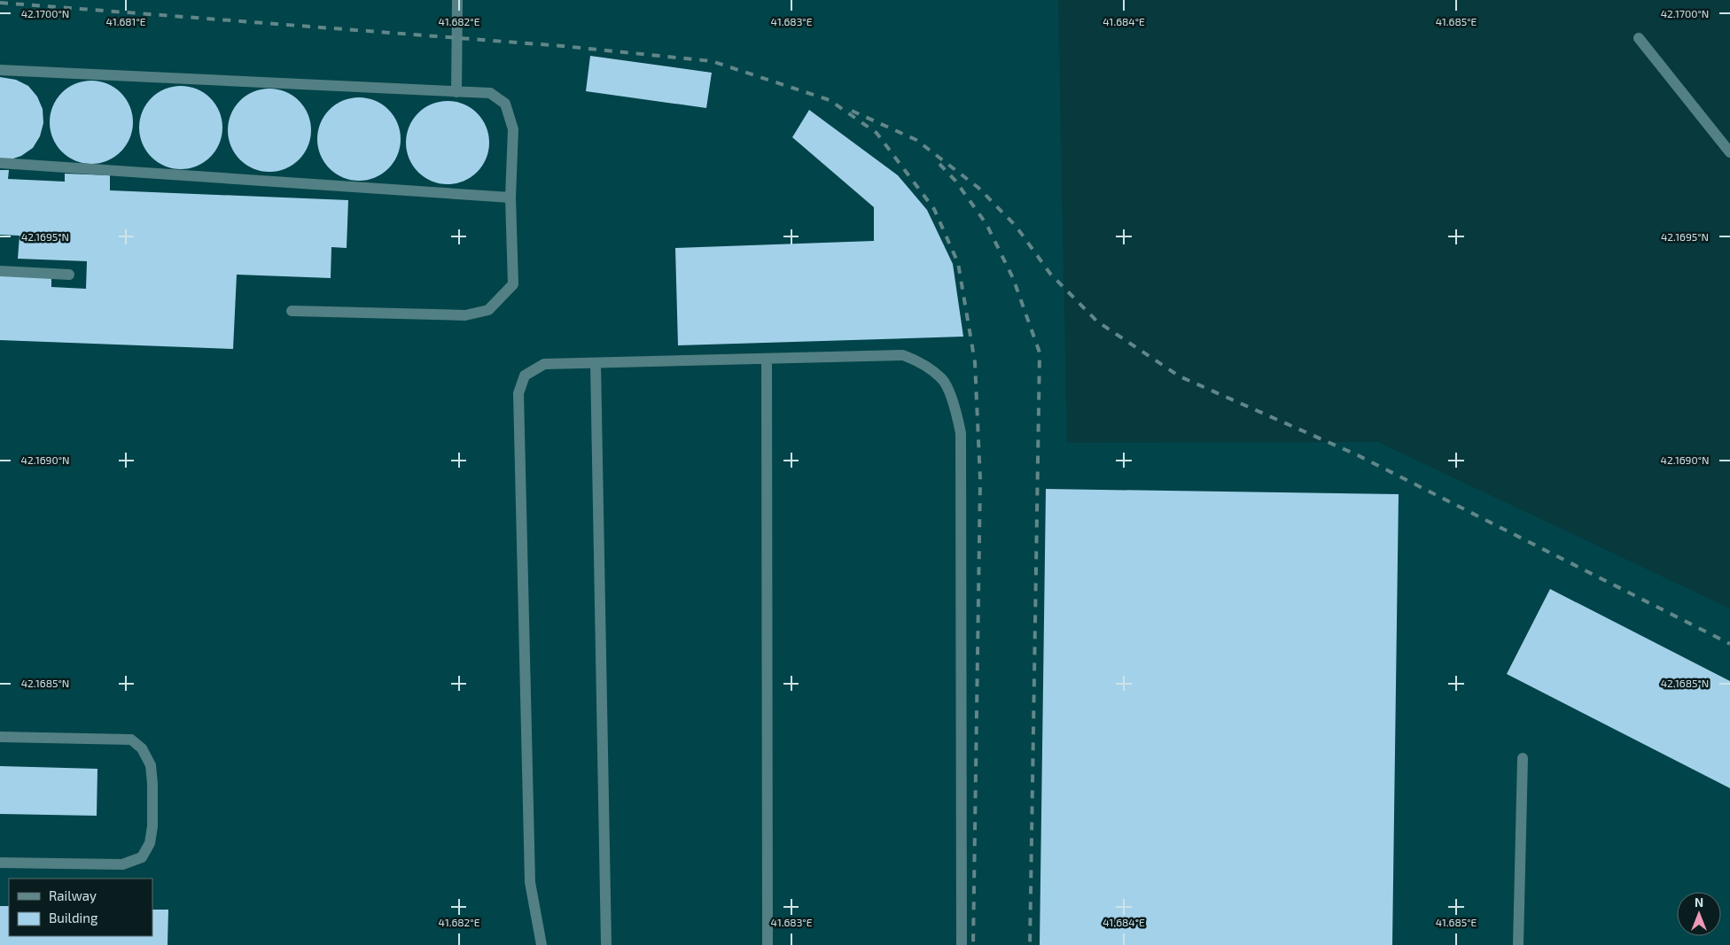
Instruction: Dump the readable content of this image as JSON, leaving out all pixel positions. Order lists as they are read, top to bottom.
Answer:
{
  "legend": ["Railway", "Building"],
  "north": "top",
  "coordinates": [
    "42.1700°N",
    "41.681°E",
    "41.682°E",
    "41.683°E",
    "41.684°E",
    "41.685°E",
    "42.1695°N",
    "42.1690°N",
    "42.1685°N"
  ]
}
